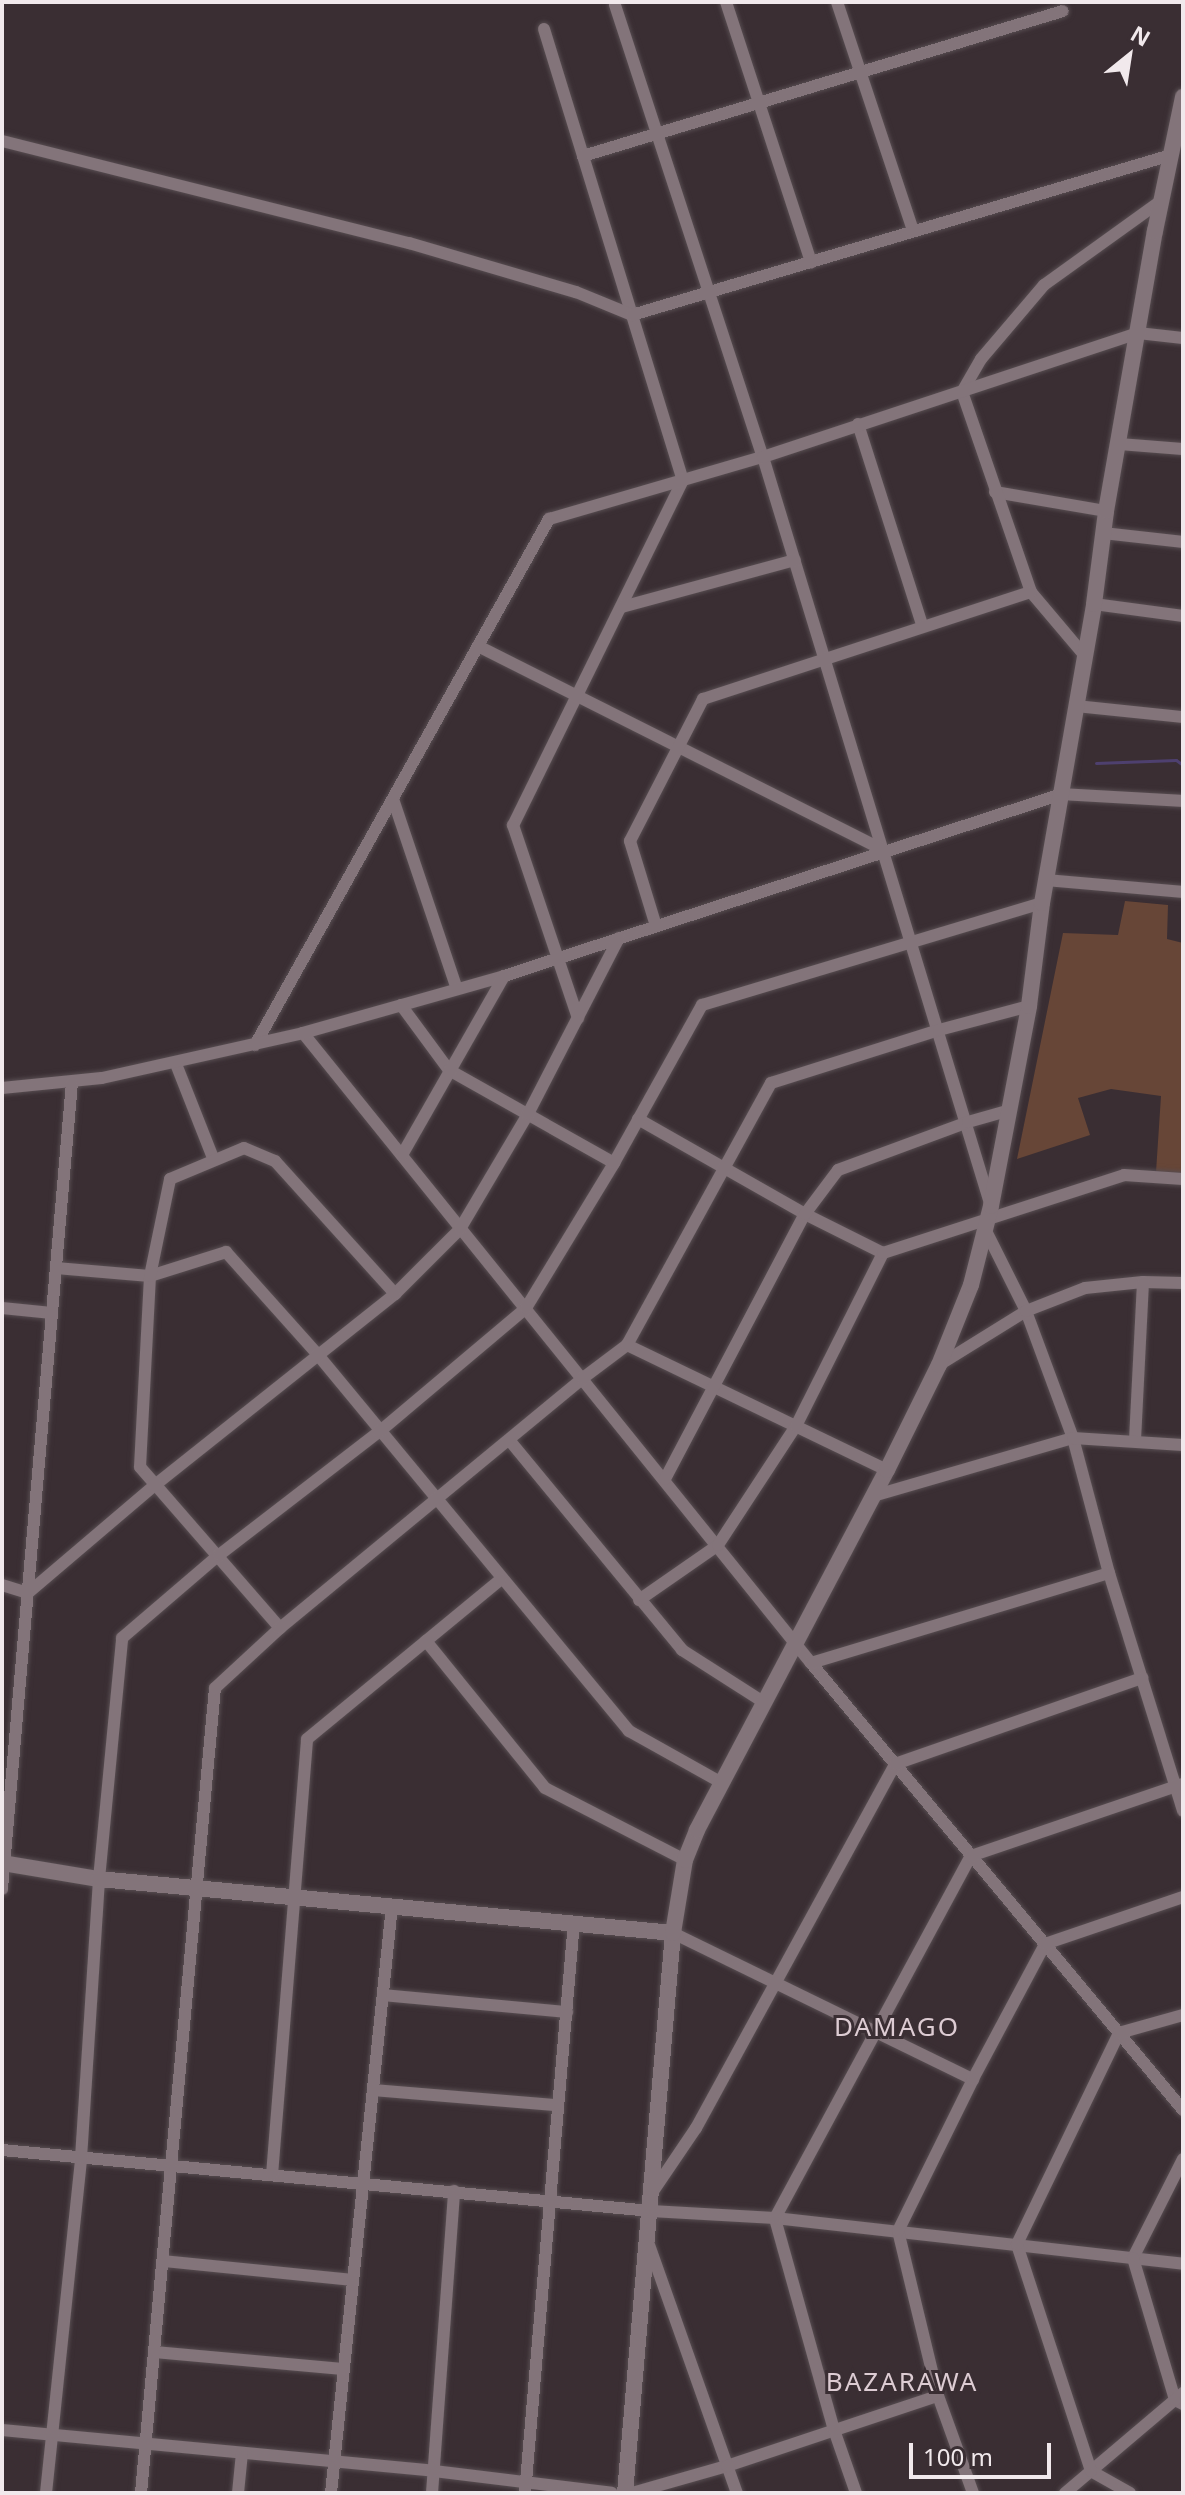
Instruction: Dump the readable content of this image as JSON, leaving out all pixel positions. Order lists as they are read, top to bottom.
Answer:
{
  "districts": ["DAMAGO", "BAZARAWA"],
  "scale_bar": "100 m",
  "north": "top right"
}
